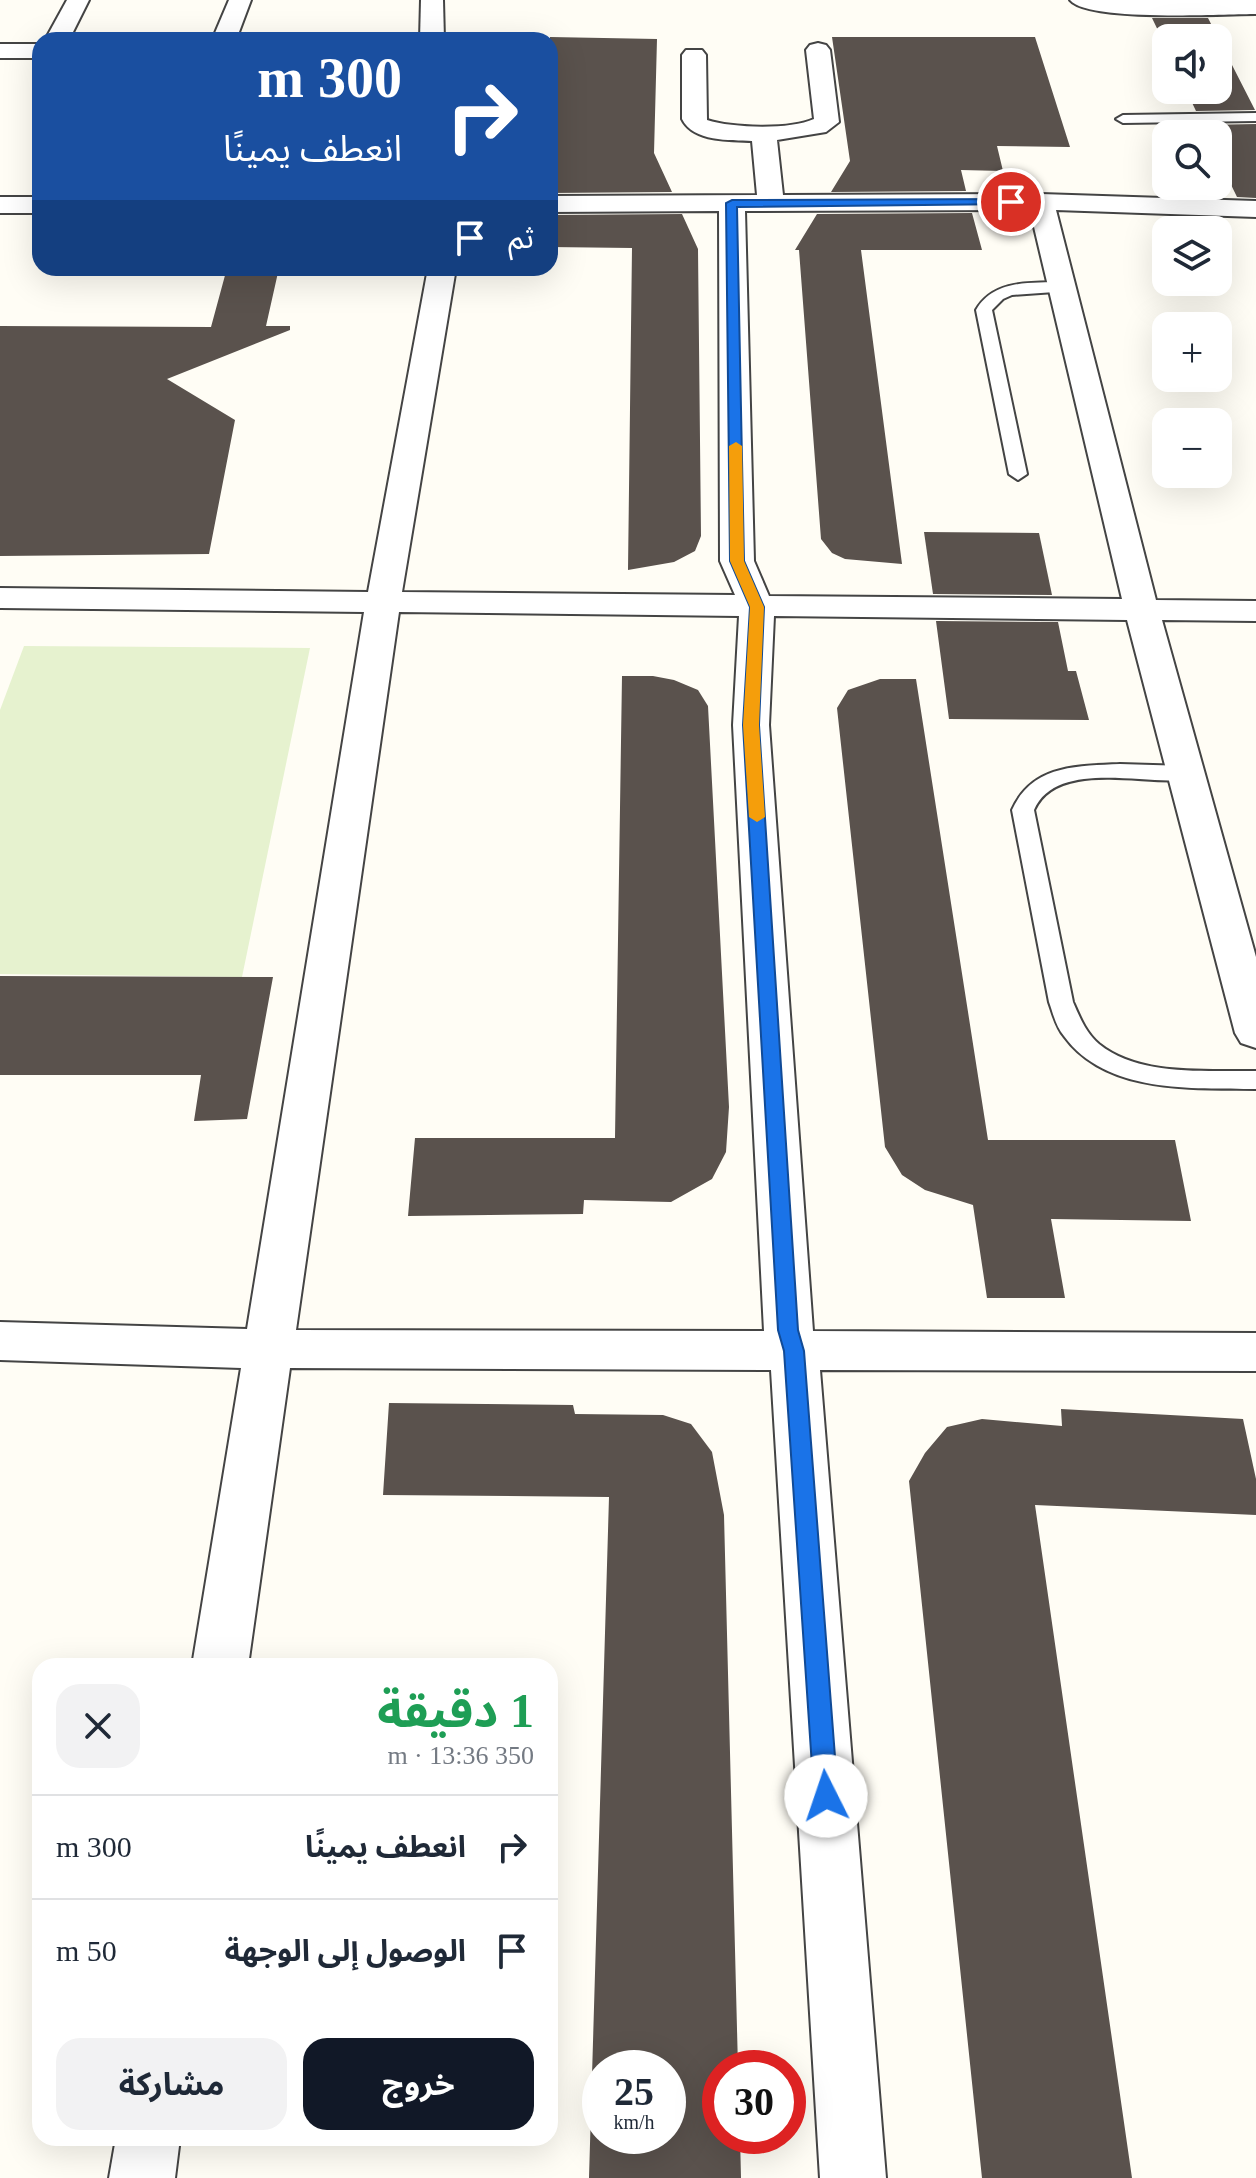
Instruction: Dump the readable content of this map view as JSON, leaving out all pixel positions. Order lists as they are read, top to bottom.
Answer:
{
  "page": {
    "map_buttons": ["+", "−"],
    "turn": ["300 m", "انعطف يمينًا"],
    "then": "ثم",
    "heading": ["1 دقيقة", "350 m · 13:36"],
    "list": [
      {
        "name": "انعطف يمينًا",
        "value": "300 m"
      },
      {
        "name": "الوصول إلى الوجهة",
        "value": "50 m"
      }
    ],
    "buttons": ["خروج", "مشاركة"],
    "speed": "25 km/h",
    "limit": "30"
  }
}
